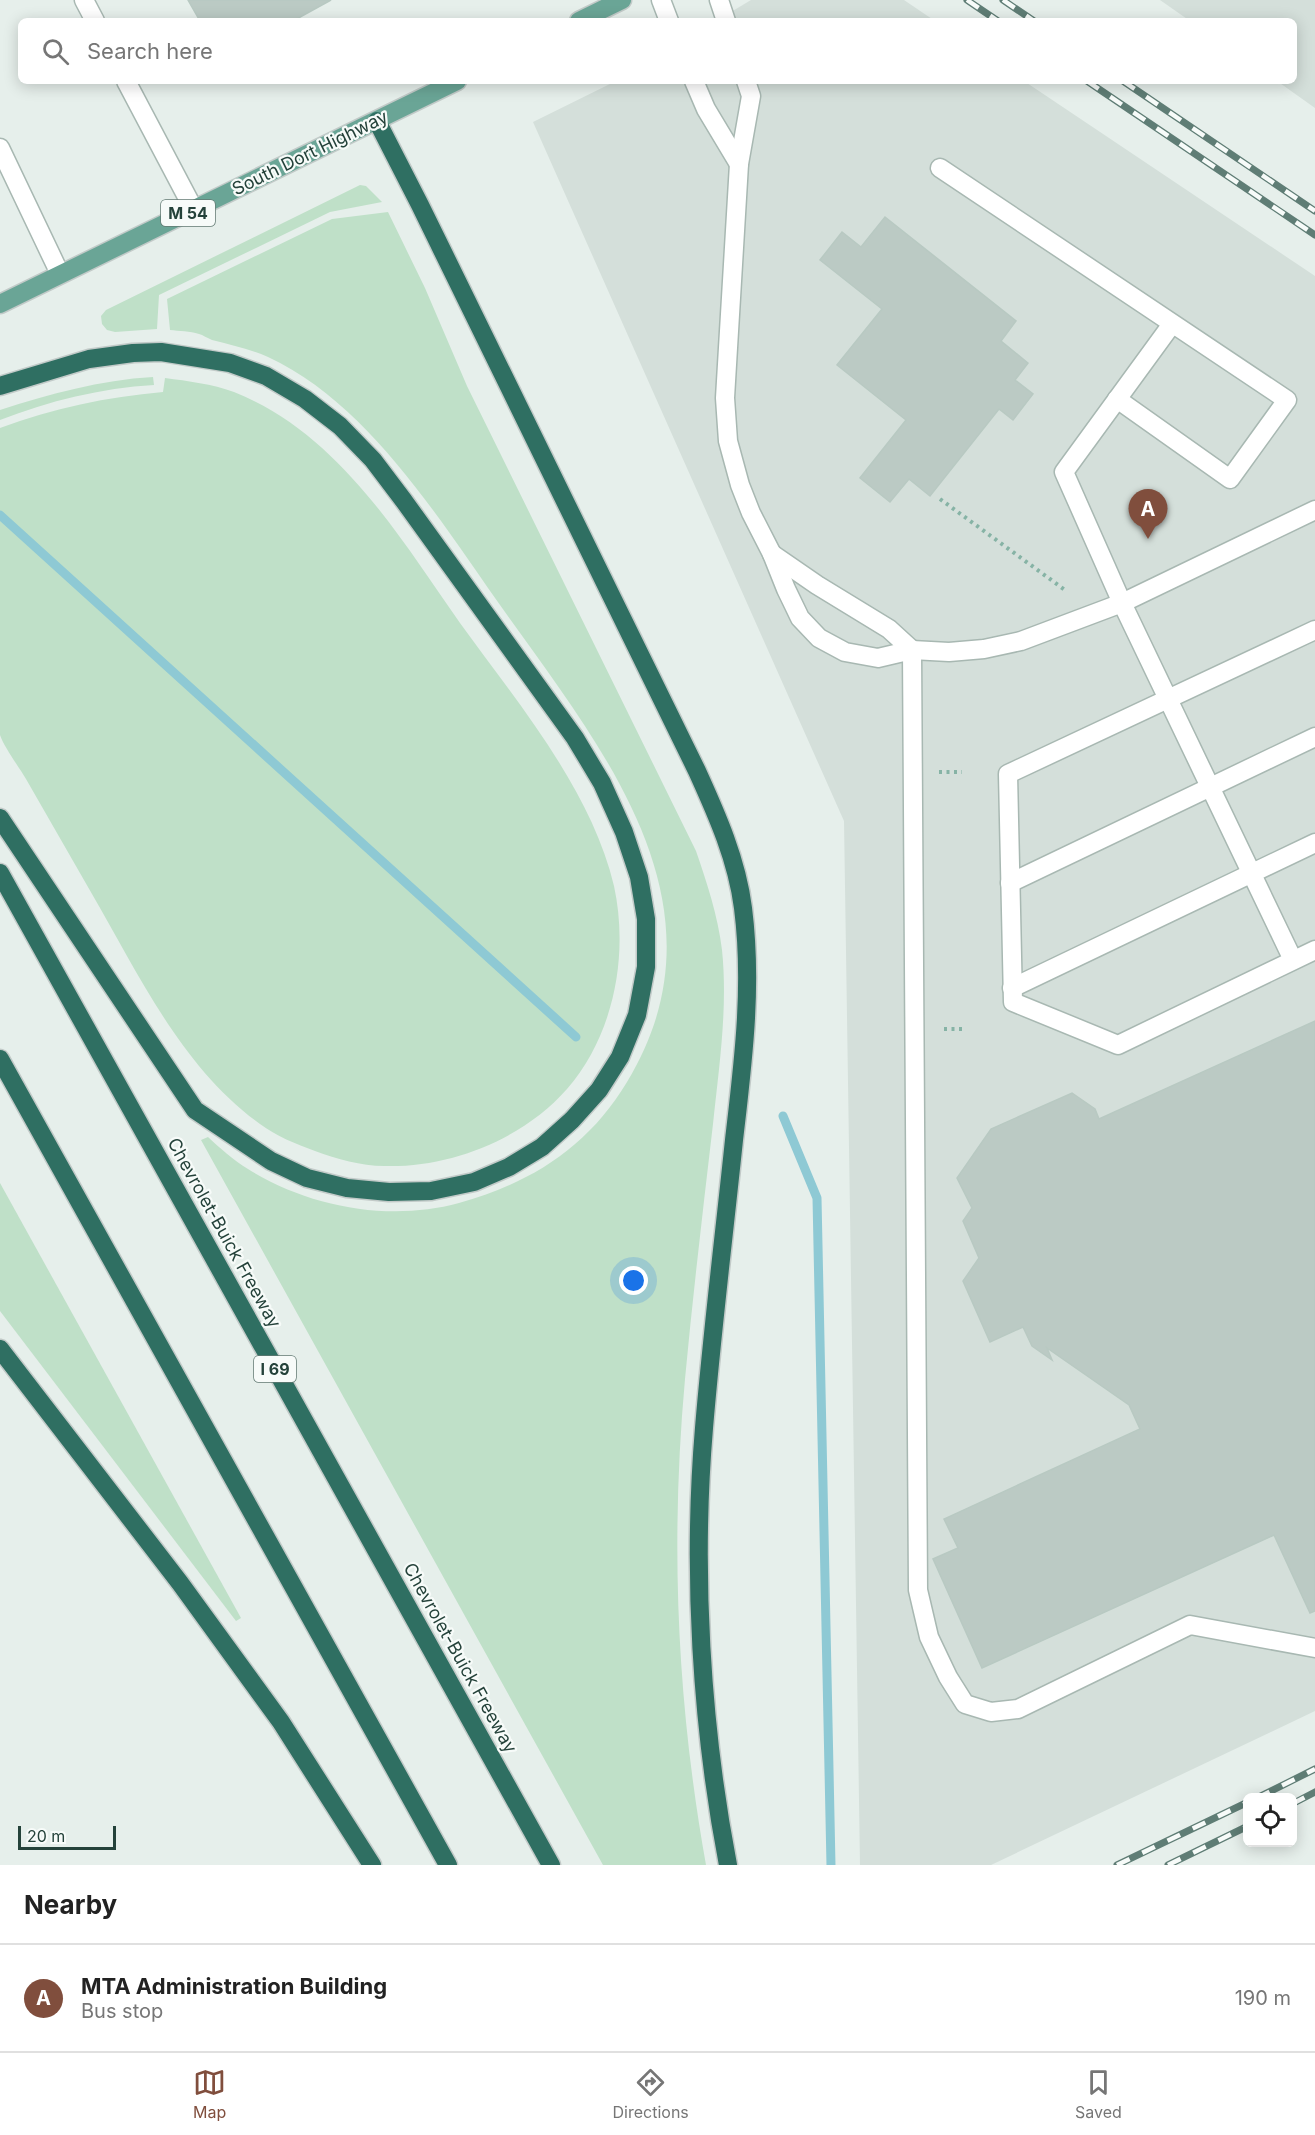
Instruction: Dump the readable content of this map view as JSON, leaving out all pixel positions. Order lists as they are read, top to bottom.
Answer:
{
  "streets": {
    "highway": ["Chevrolet-Buick Freeway", "I 69"],
    "main road": ["South Dort Highway", "M 54"]
  },
  "scale_bar": "20 m",
  "page": {
    "search": "Search here",
    "pins": "A",
    "scale": "20 m",
    "heading": "Nearby",
    "list": [
      {
        "mark": "A",
        "name": "MTA Administration Building",
        "note": "Bus stop",
        "value": "190 m"
      }
    ],
    "nav": ["Map", "Directions", "Saved"]
  }
}
